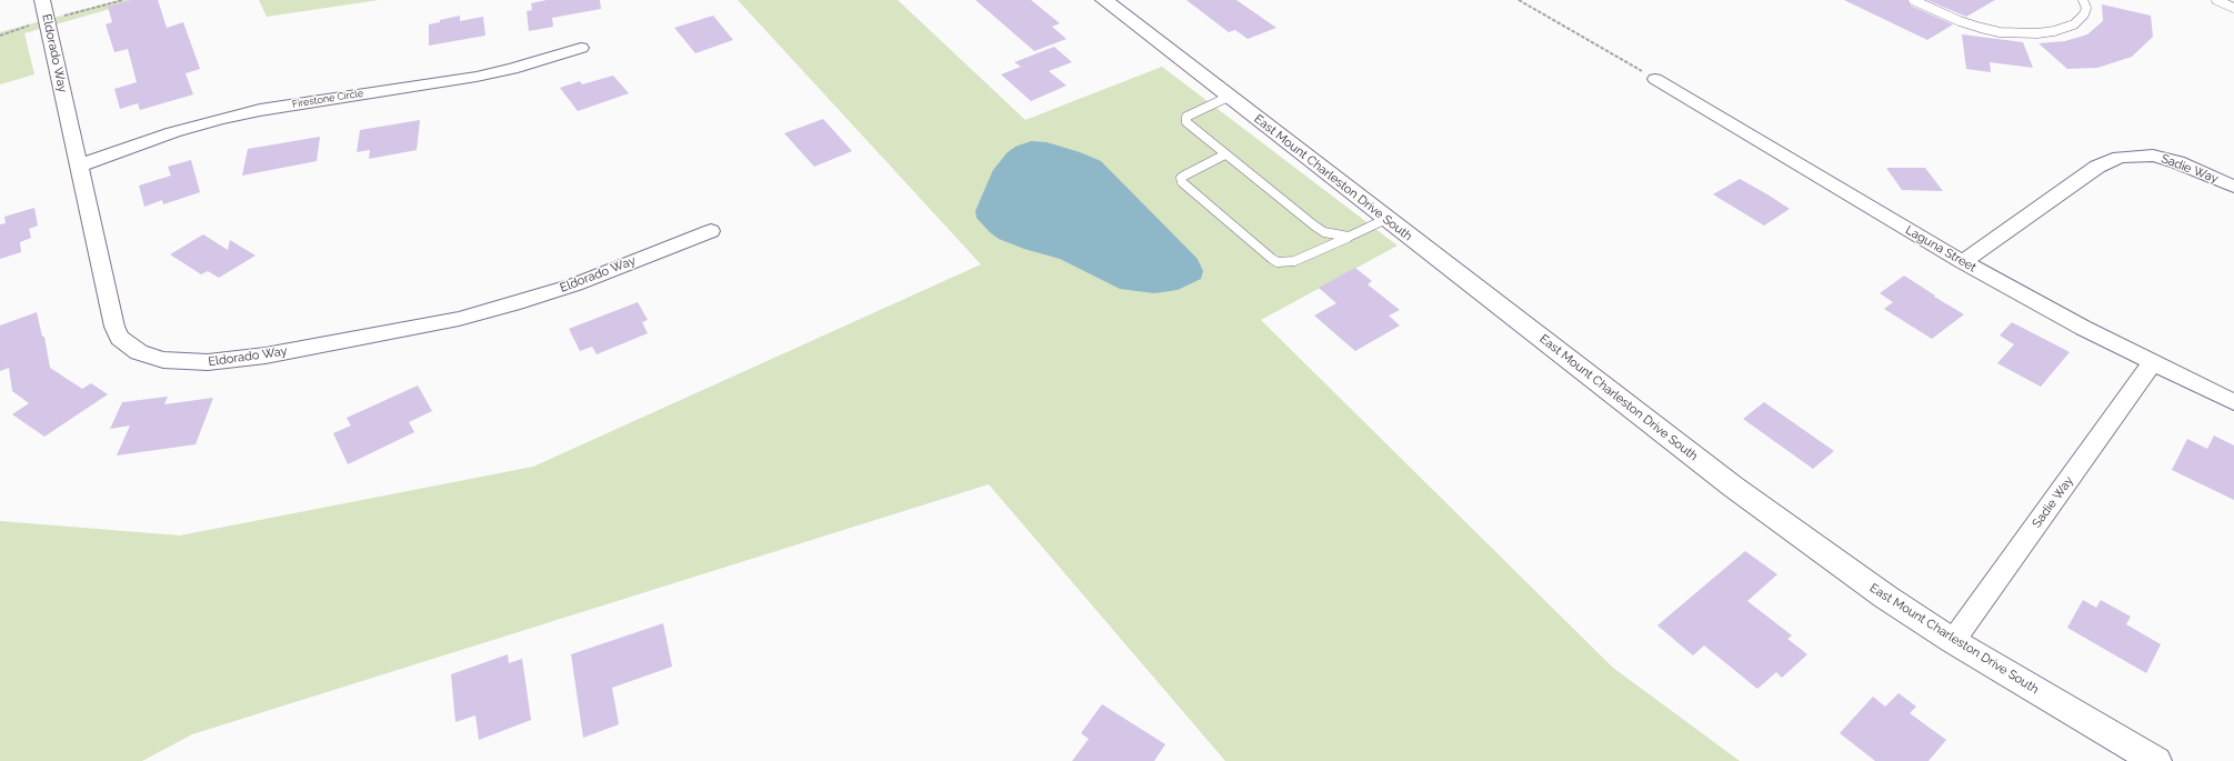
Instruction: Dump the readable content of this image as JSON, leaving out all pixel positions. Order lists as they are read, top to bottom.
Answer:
{
  "streets": {
    "street": [
      "Eldorado Way",
      "Firestone Circle",
      "Sadie Way",
      "East Mount Charleston Drive South",
      "Laguna Street"
    ]
  },
  "crossings": [
    ["Eldorado Way", "Firestone Circle"],
    ["Sadie Way", "East Mount Charleston Drive South"],
    ["Sadie Way", "Laguna Street"]
  ]
}
